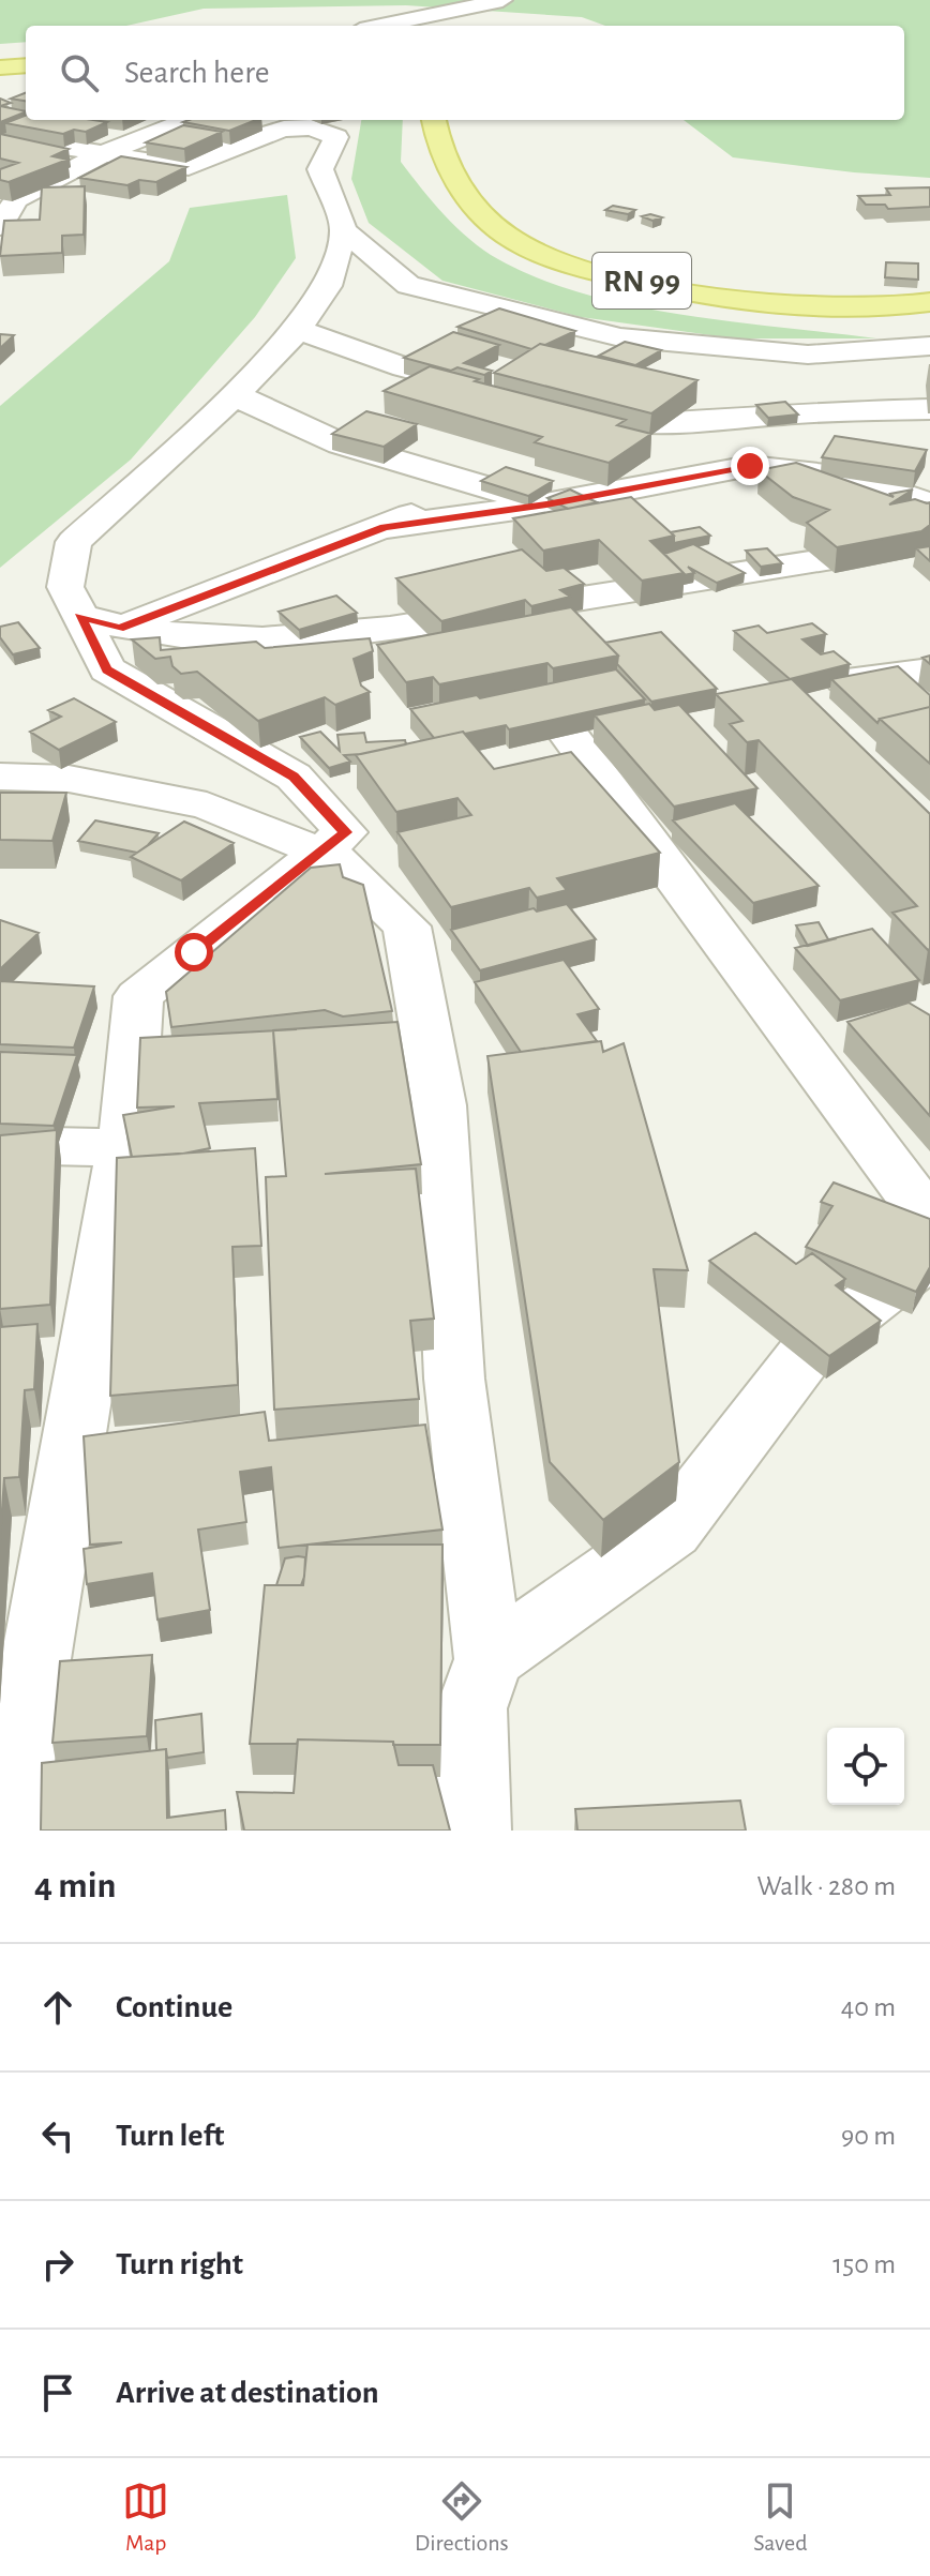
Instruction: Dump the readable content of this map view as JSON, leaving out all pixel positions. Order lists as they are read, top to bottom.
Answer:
{
  "streets": {
    "main road": ["RN 99"]
  },
  "page": {
    "search": "Search here",
    "heading": ["4 min", "Walk · 280 m"],
    "list": [
      ["Continue", "40 m"],
      ["Turn left", "90 m"],
      ["Turn right", "150 m"],
      "Arrive at destination"
    ],
    "nav": ["Map", "Directions", "Saved"]
  }
}
